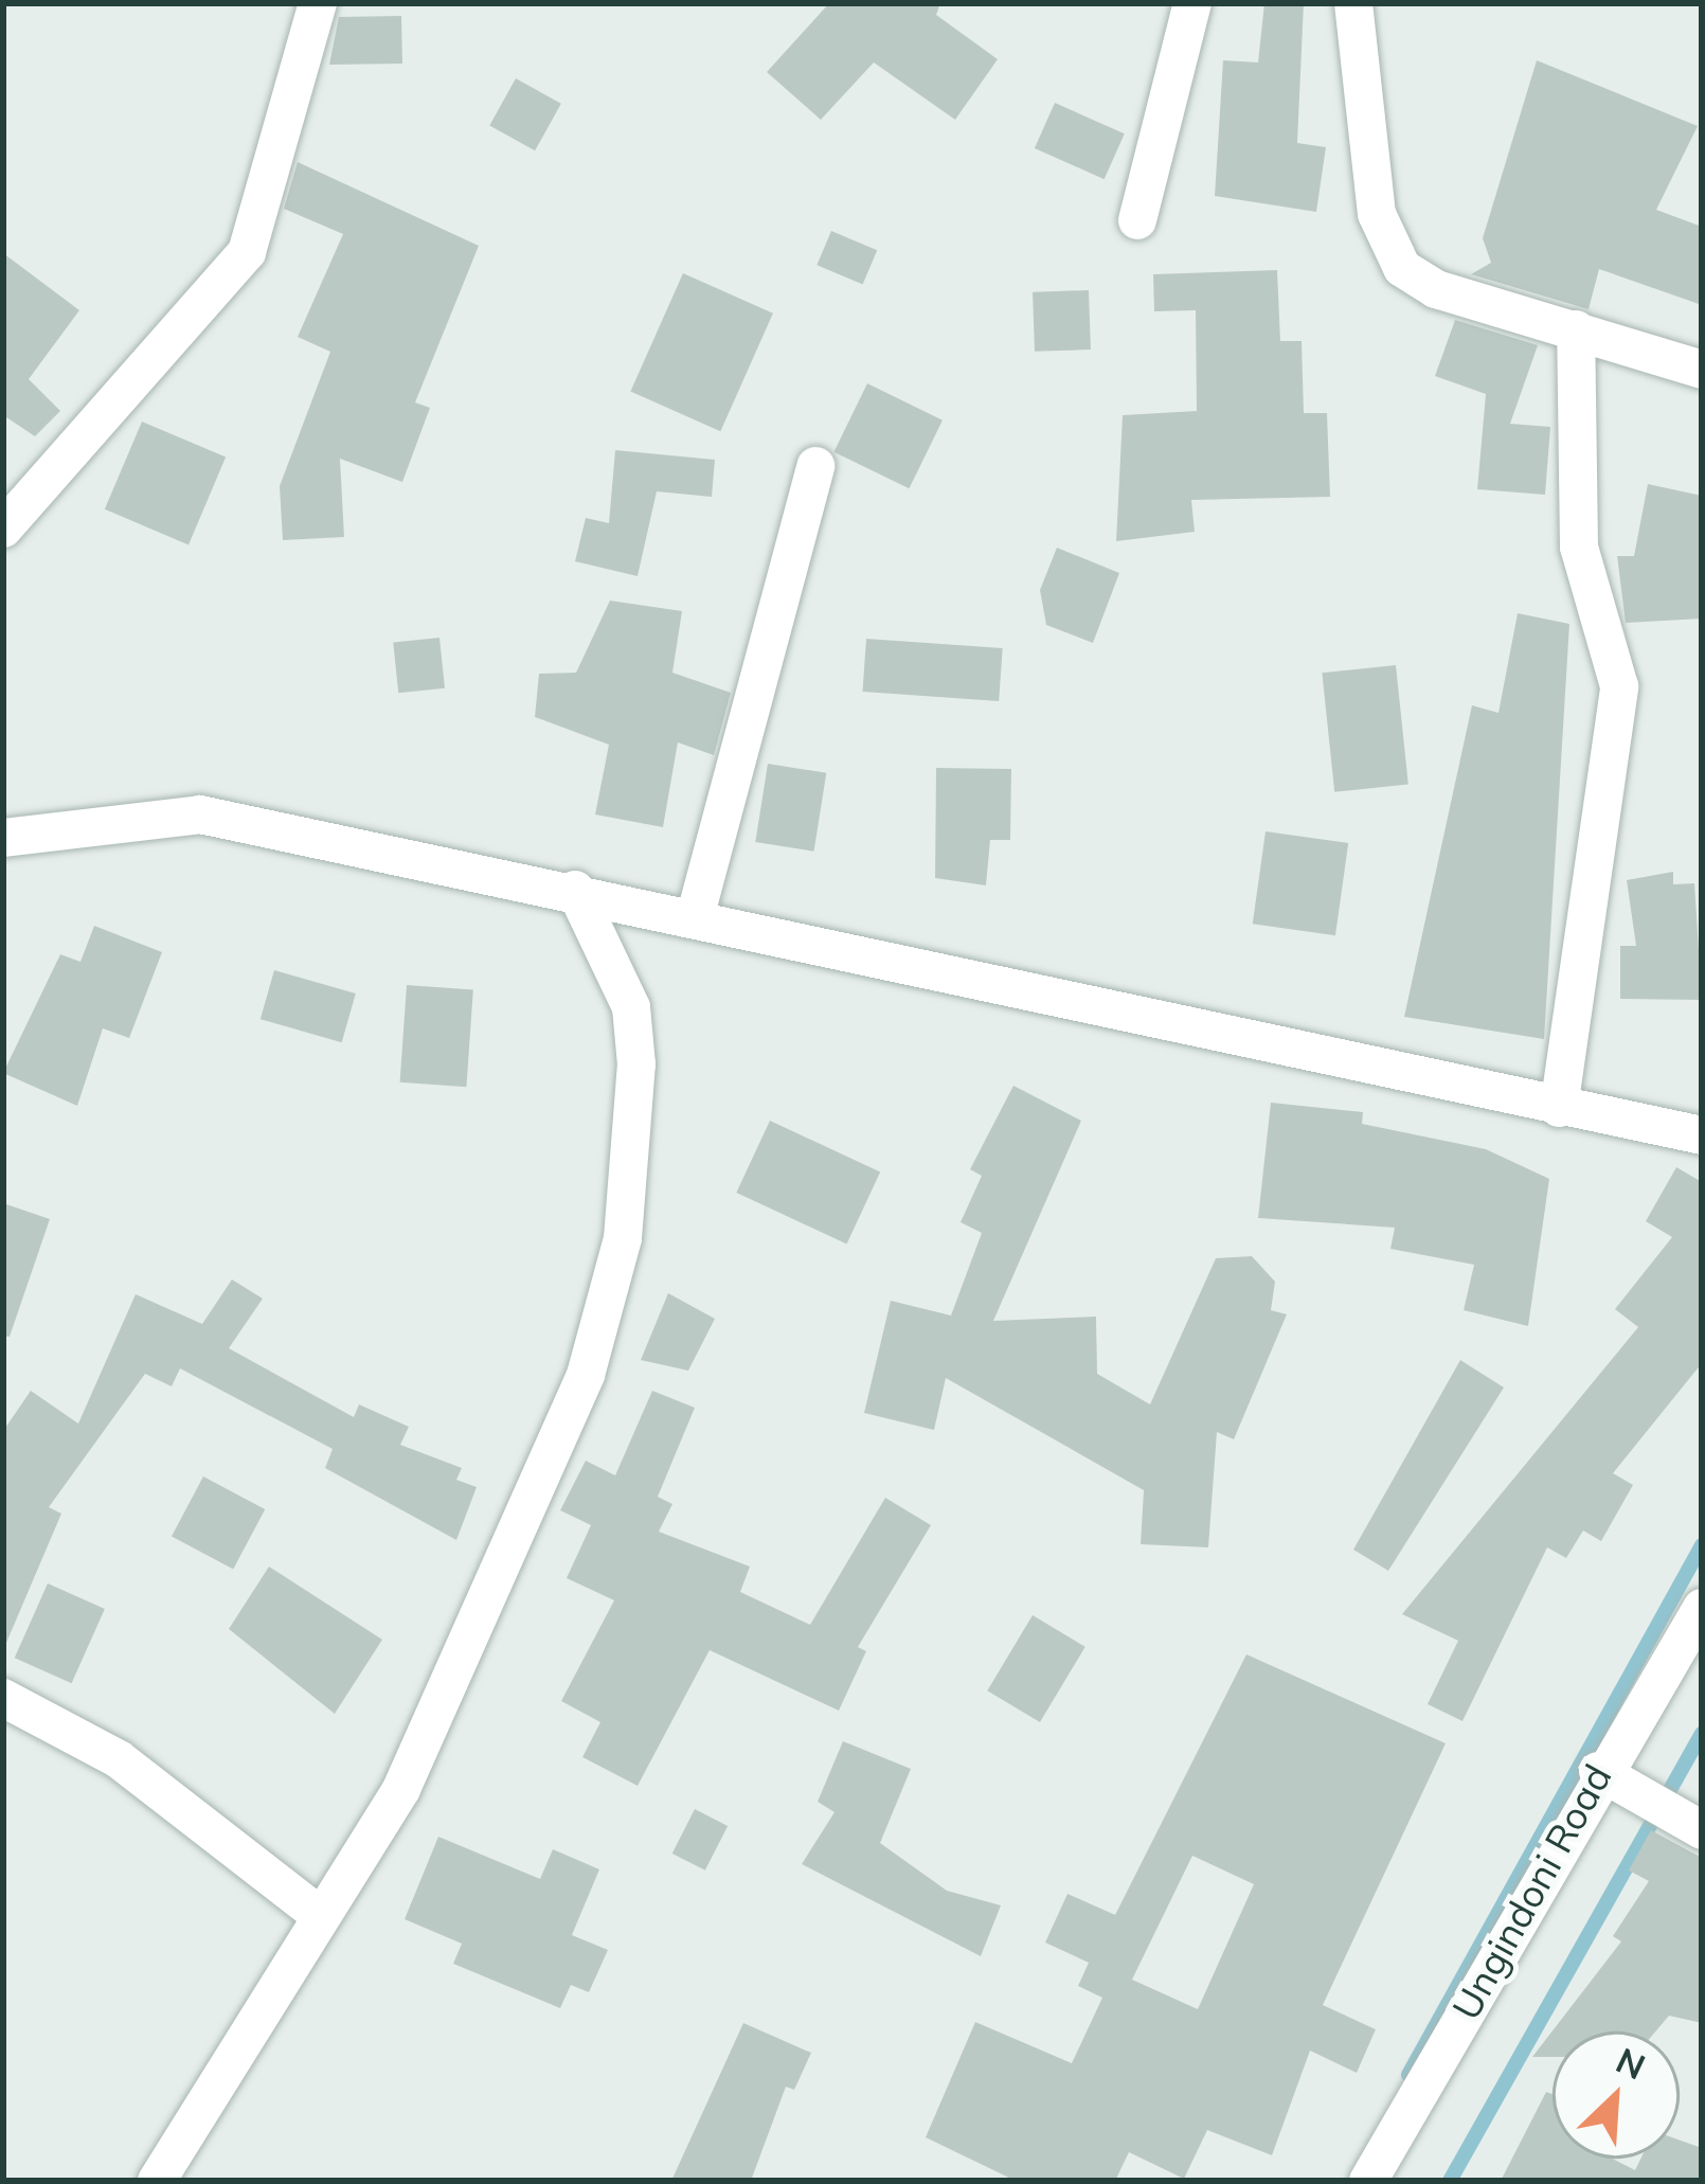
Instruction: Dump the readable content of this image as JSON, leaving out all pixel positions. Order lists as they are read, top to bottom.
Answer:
{
  "streets": {
    "street": ["Ungindoni Road"]
  },
  "north": "top right"
}
